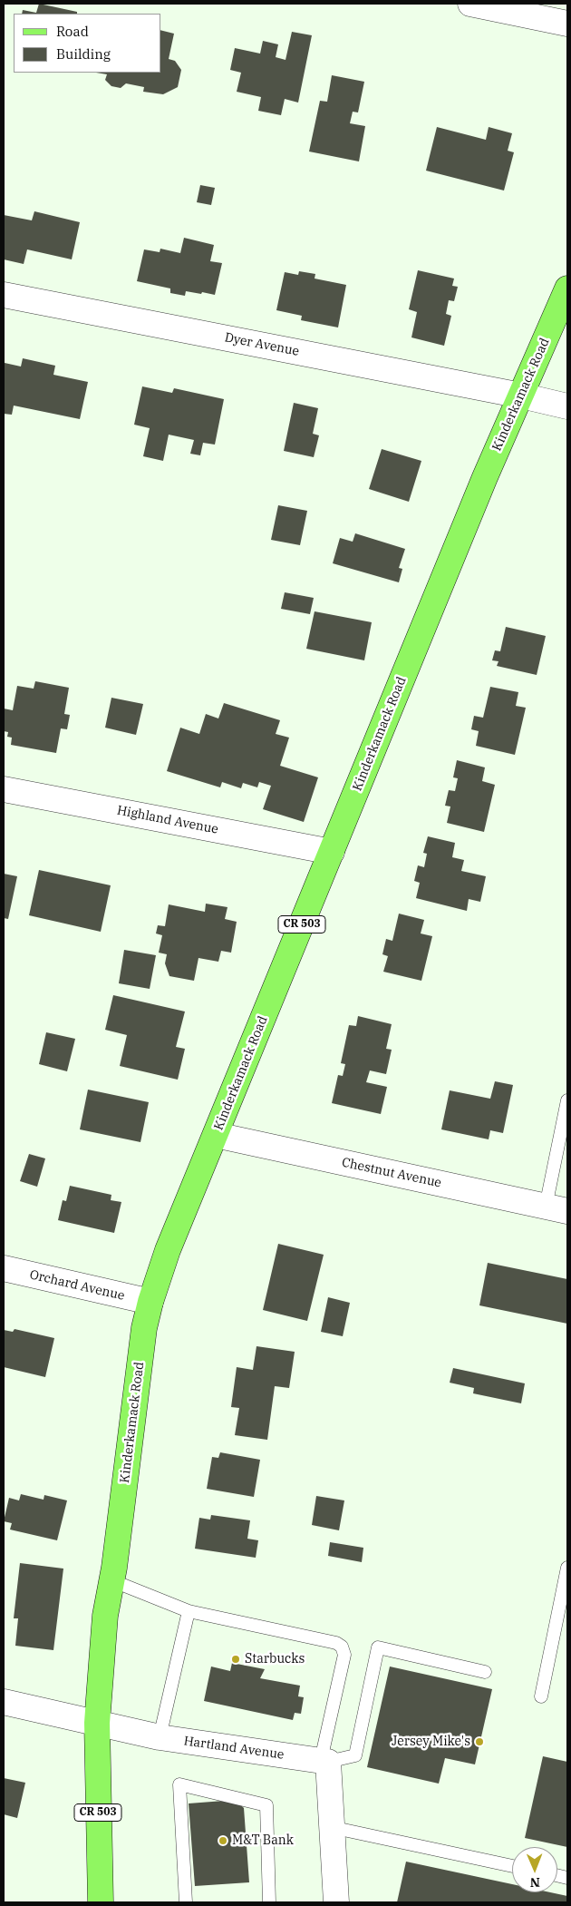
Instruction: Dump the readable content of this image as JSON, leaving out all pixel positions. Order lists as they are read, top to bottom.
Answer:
{
  "streets": {
    "main road": ["Kinderkamack Road", "CR 503"],
    "street": [
      "Dyer Avenue",
      "Highland Avenue",
      "Chestnut Avenue",
      "Orchard Avenue",
      "Hartland Avenue"
    ]
  },
  "crossings": [
    ["Dyer Avenue", "Kinderkamack Road"],
    ["Kinderkamack Road", "Highland Avenue"],
    ["Kinderkamack Road", "Chestnut Avenue"],
    ["Kinderkamack Road", "Orchard Avenue"],
    ["Kinderkamack Road", "Hartland Avenue"]
  ],
  "places": ["Starbucks", "Jersey Mike's", "M&T Bank"],
  "legend": ["Road", "Building"],
  "north": "bottom"
}
